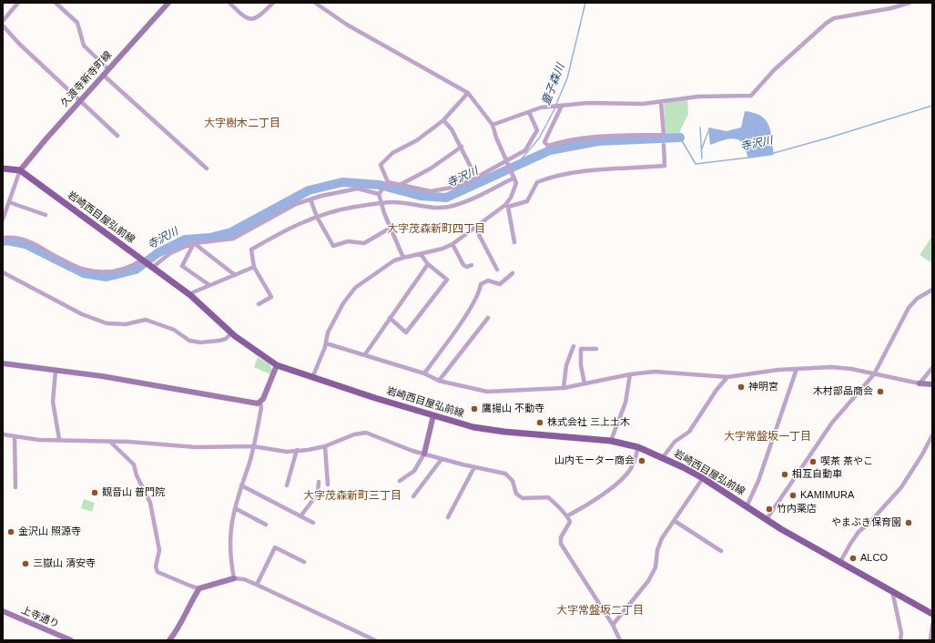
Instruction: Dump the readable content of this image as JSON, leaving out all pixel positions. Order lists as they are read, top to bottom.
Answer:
{
  "streets": {
    "main road": ["岩崎西目屋弘前線"],
    "street": ["久渡寺新寺町線", "上寺通り"]
  },
  "crossings": [
    ["久渡寺新寺町線", "岩崎西目屋弘前線"]
  ],
  "districts": [
    "大字樹木二丁目",
    "大字茂森新町四丁目",
    "大字常盤坂一丁目",
    "大字茂森新町三丁目",
    "大字常盤坂二丁目"
  ],
  "water": ["童子森川", "寺沢川"],
  "places": [
    "神明宮",
    "木村部品商会",
    "鷹揚山 不動寺",
    "株式会社 三上土木",
    "山内モーター商会",
    "喫茶 茶やこ",
    "相互自動車",
    "観音山 普門院",
    "KAMIMURA",
    "竹内薬店",
    "やまぶき保育園",
    "金沢山 照源寺",
    "ALCO",
    "三嶽山 清安寺"
  ]
}
